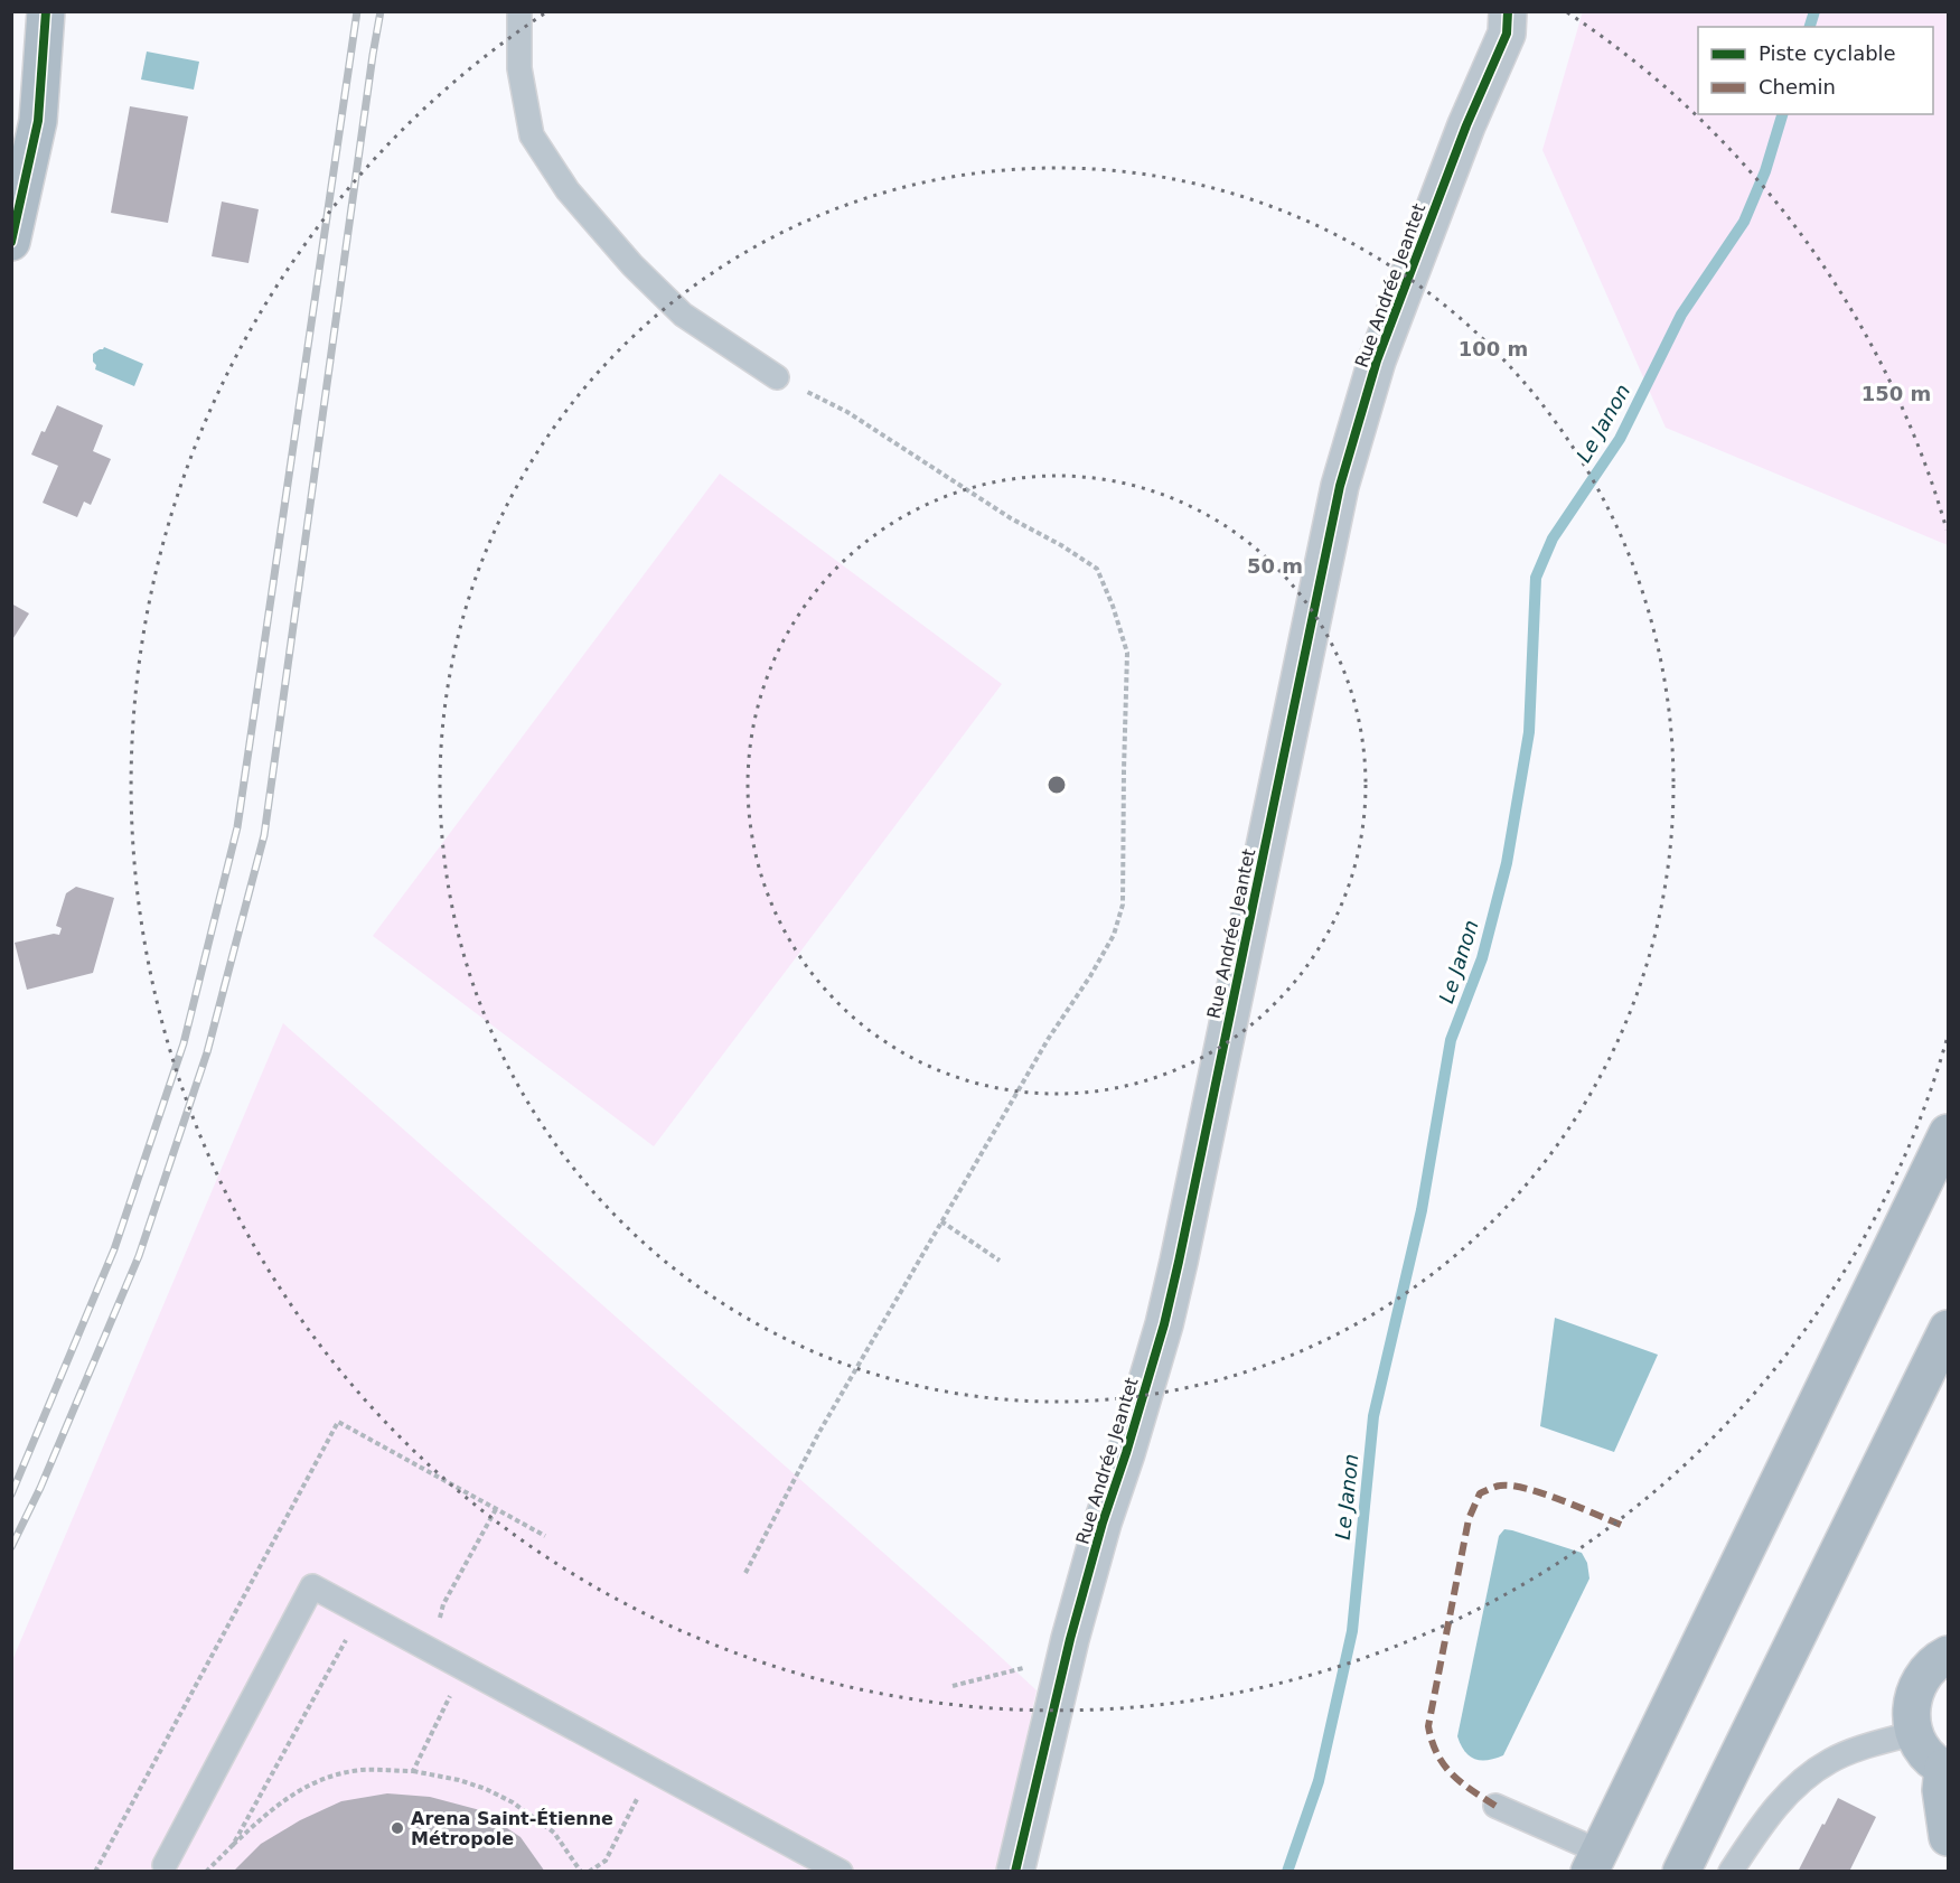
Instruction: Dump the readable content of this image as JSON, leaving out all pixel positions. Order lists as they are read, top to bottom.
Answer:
{
  "streets": {
    "street": ["Rue Andrée Jeantet"]
  },
  "water": ["Le Janon"],
  "places": ["Arena Saint-Étienne Métropole"],
  "legend": ["Piste cyclable", "Chemin"],
  "rings": ["100 m", "150 m", "50 m"]
}
